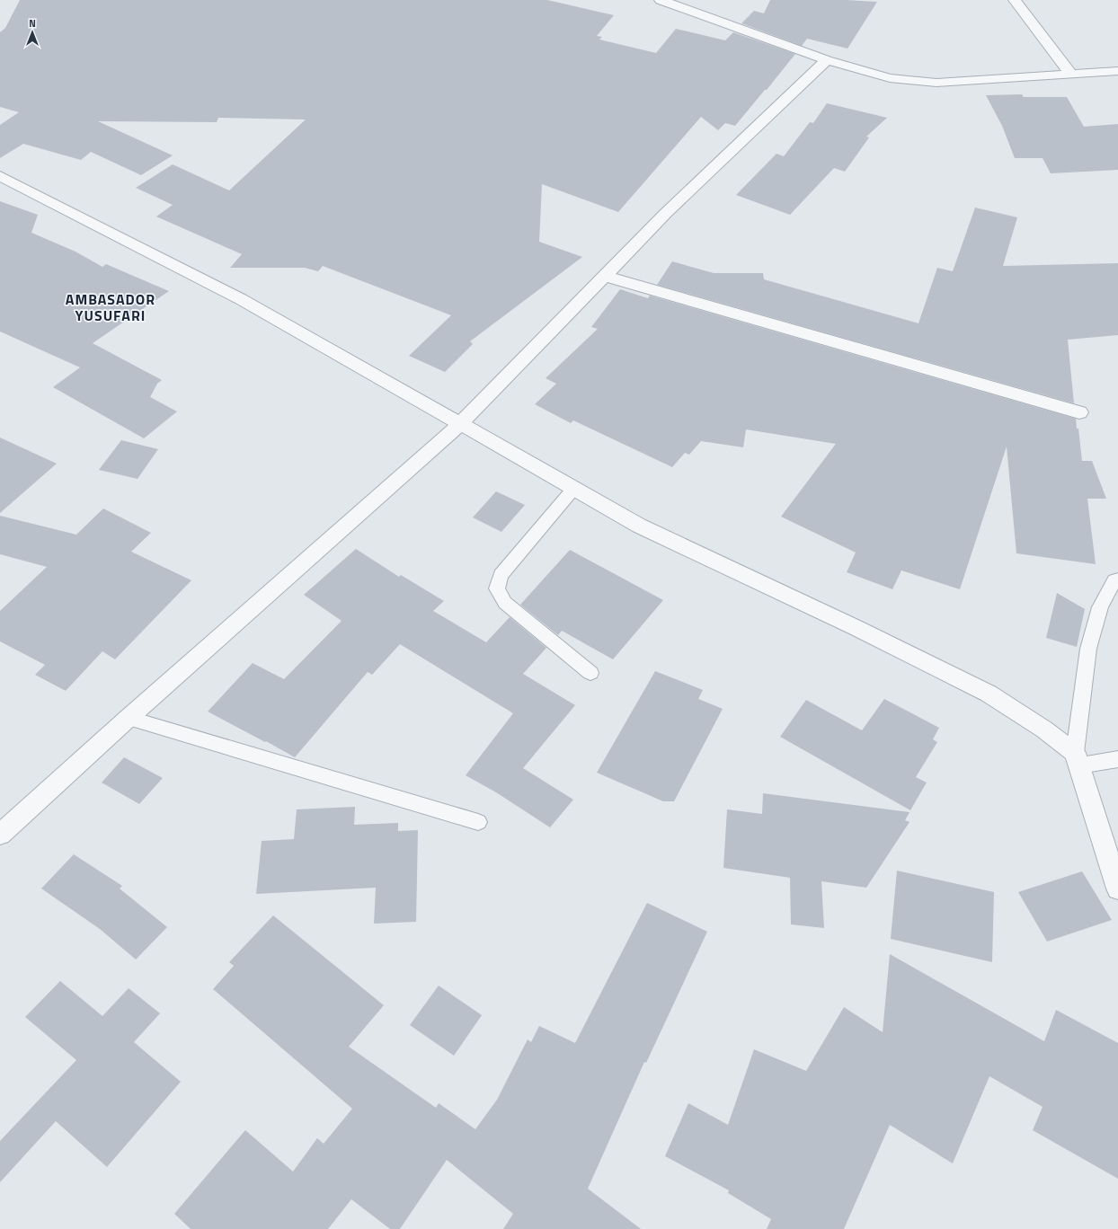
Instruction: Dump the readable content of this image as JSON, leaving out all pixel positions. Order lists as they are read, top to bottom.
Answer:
{
  "districts": ["AMBASADOR YUSUFARI"],
  "north": "top"
}
